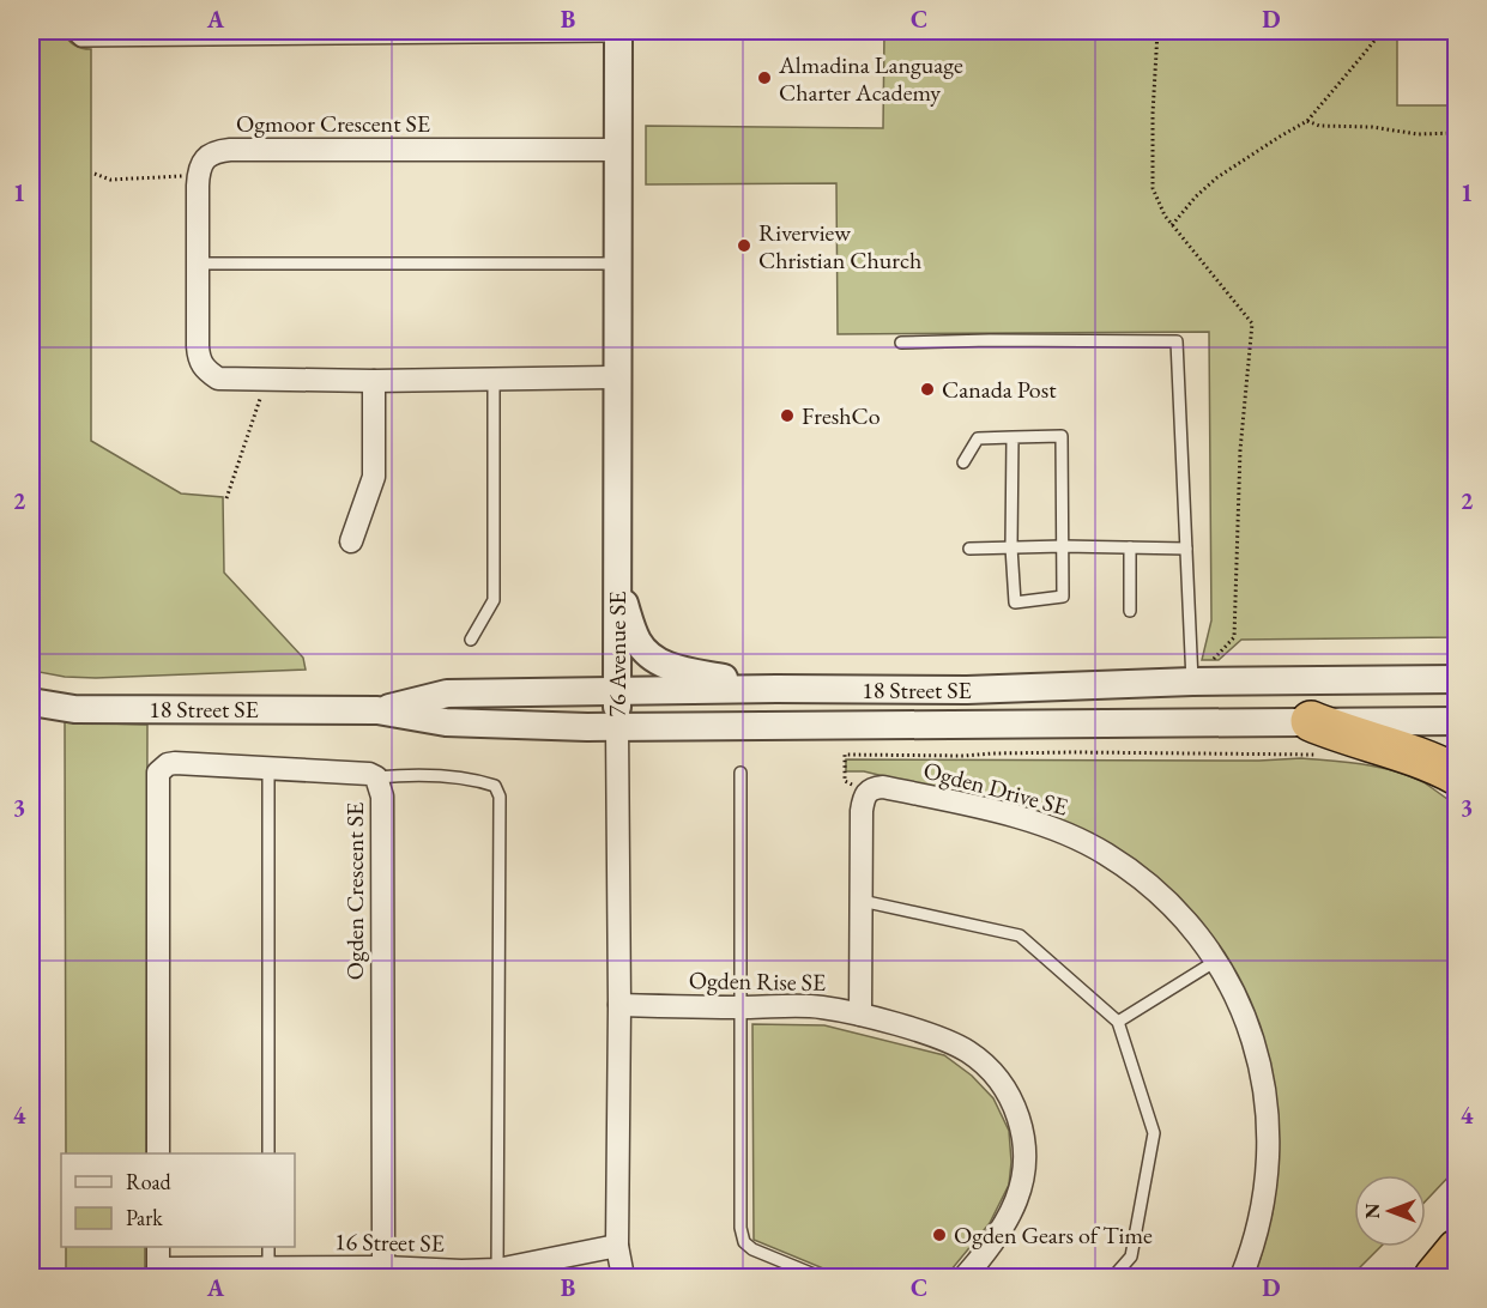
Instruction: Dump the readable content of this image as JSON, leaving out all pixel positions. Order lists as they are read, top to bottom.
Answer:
{
  "streets": {
    "street": [
      "Ogmoor Crescent SE",
      "76 Avenue SE",
      "18 Street SE",
      "Ogden Drive SE",
      "Ogden Crescent SE",
      "Ogden Rise SE",
      "16 Street SE"
    ]
  },
  "crossings": [
    ["Ogmoor Crescent SE", "76 Avenue SE"],
    ["76 Avenue SE", "18 Street SE"],
    ["76 Avenue SE", "Ogden Rise SE"],
    ["76 Avenue SE", "16 Street SE"],
    ["Ogden Crescent SE", "16 Street SE"]
  ],
  "places": [
    "Almadina Language Charter Academy",
    "Riverview Christian Church",
    "Canada Post",
    "FreshCo",
    "Ogden Gears of Time"
  ],
  "legend": ["Road", "Park"],
  "north": "left",
  "grid": {
    "columns": [
      "A",
      "B",
      "C",
      "D"
    ],
    "rows": [
      "1",
      "2",
      "3",
      "4"
    ]
  }
}
